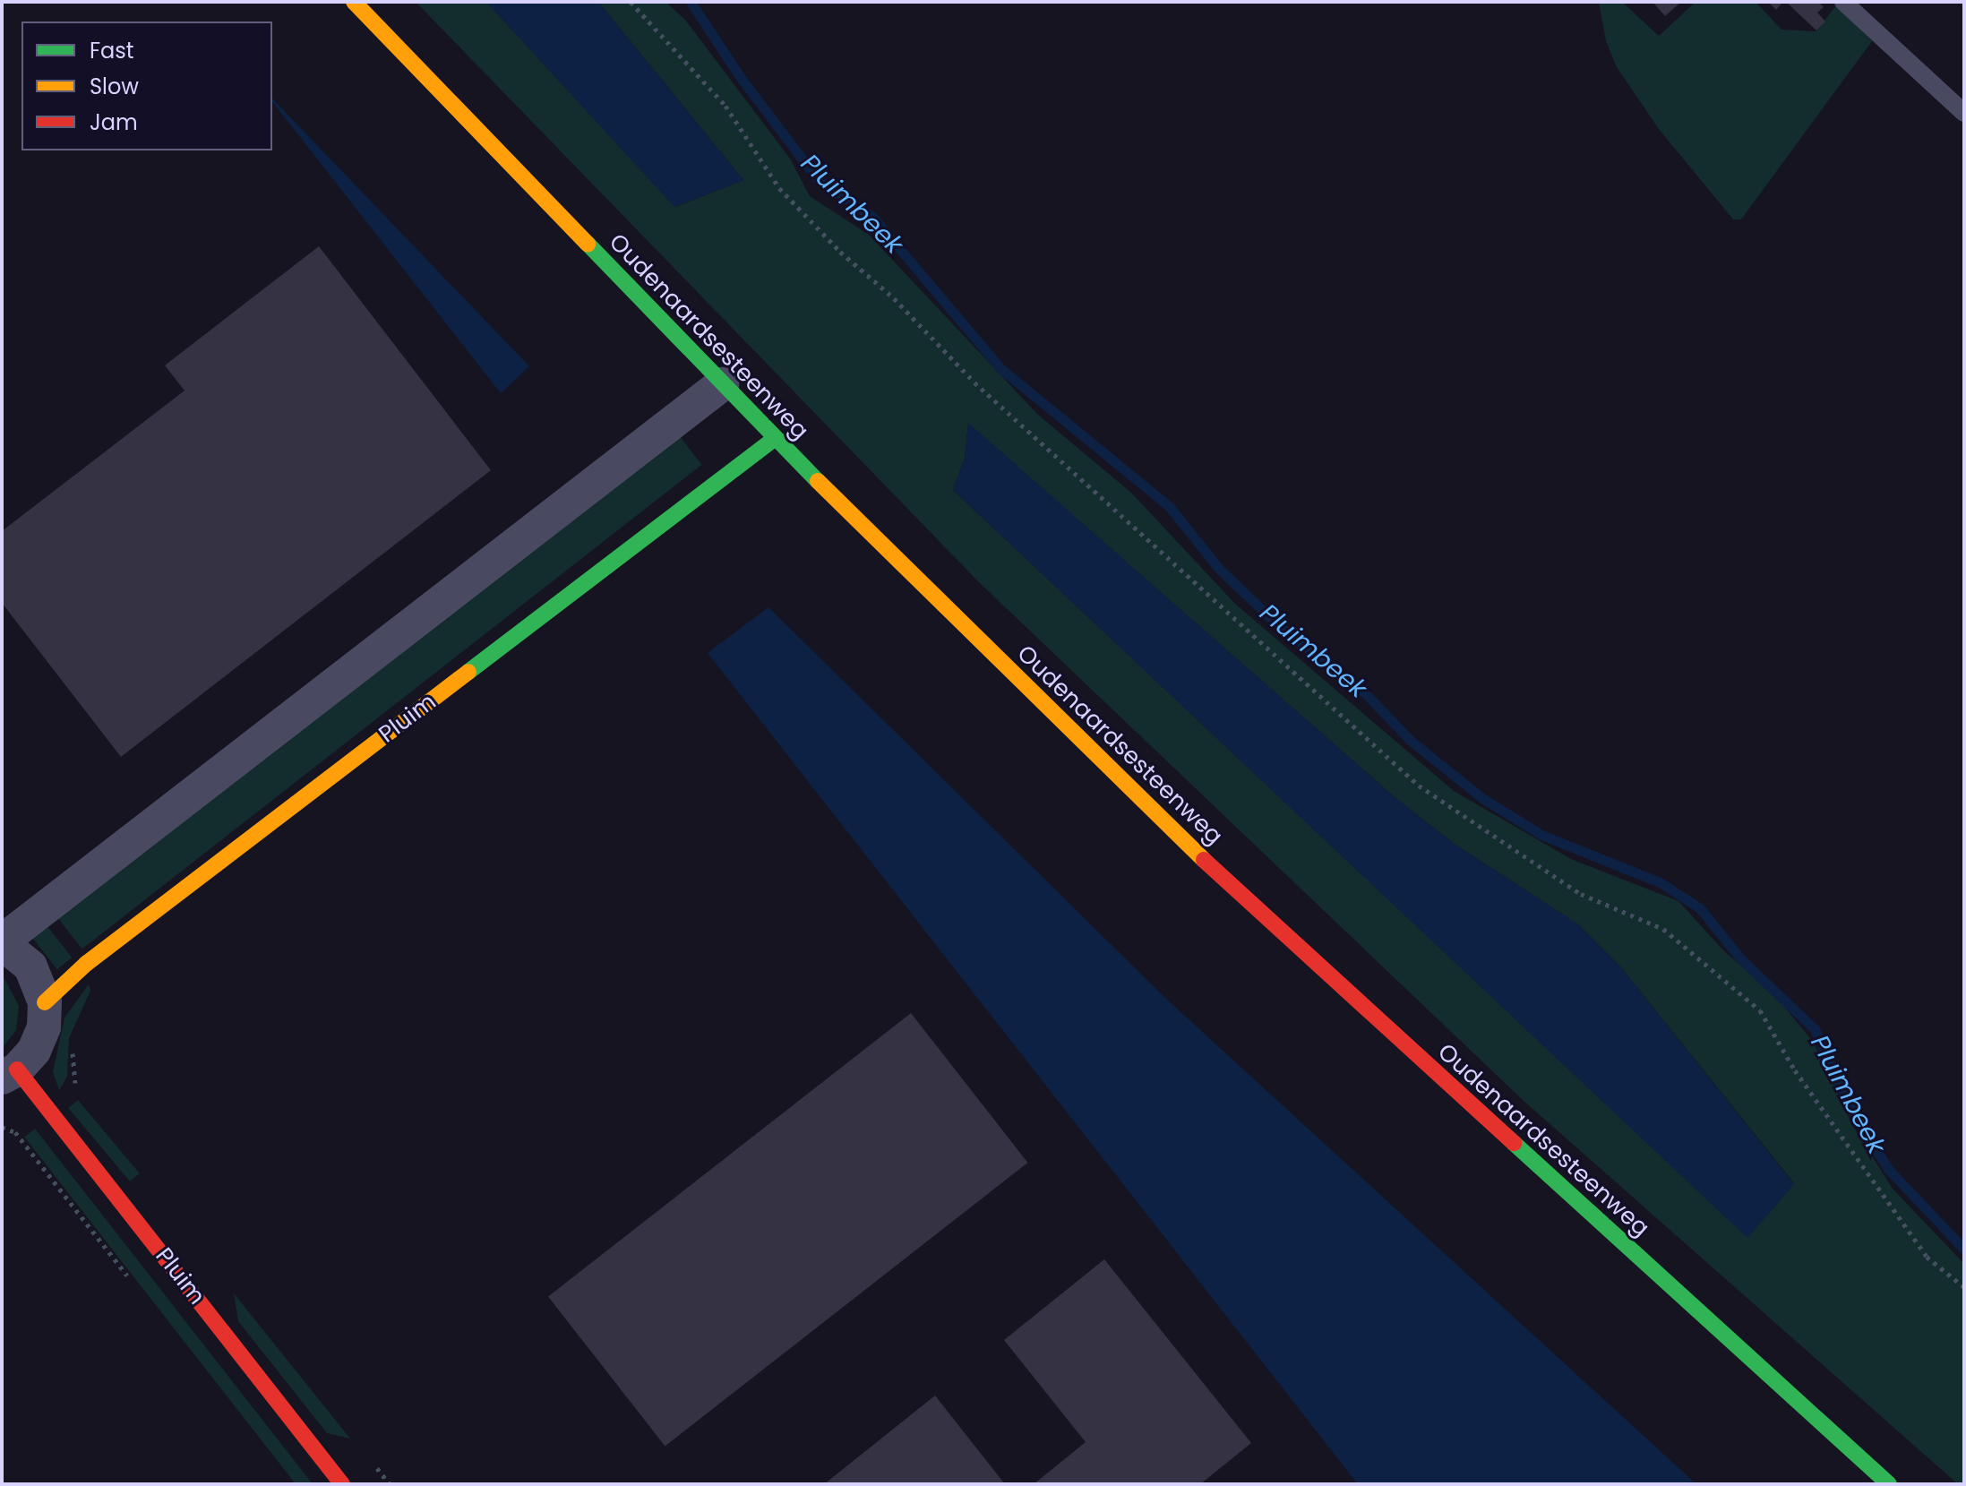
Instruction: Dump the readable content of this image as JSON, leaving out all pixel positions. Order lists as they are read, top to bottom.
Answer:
{
  "streets": {
    "main road": ["Oudenaardsesteenweg", "Pluim"]
  },
  "crossings": [
    ["Oudenaardsesteenweg", "Pluim"]
  ],
  "water": ["Pluimbeek"],
  "legend": ["Fast", "Slow", "Jam"]
}
